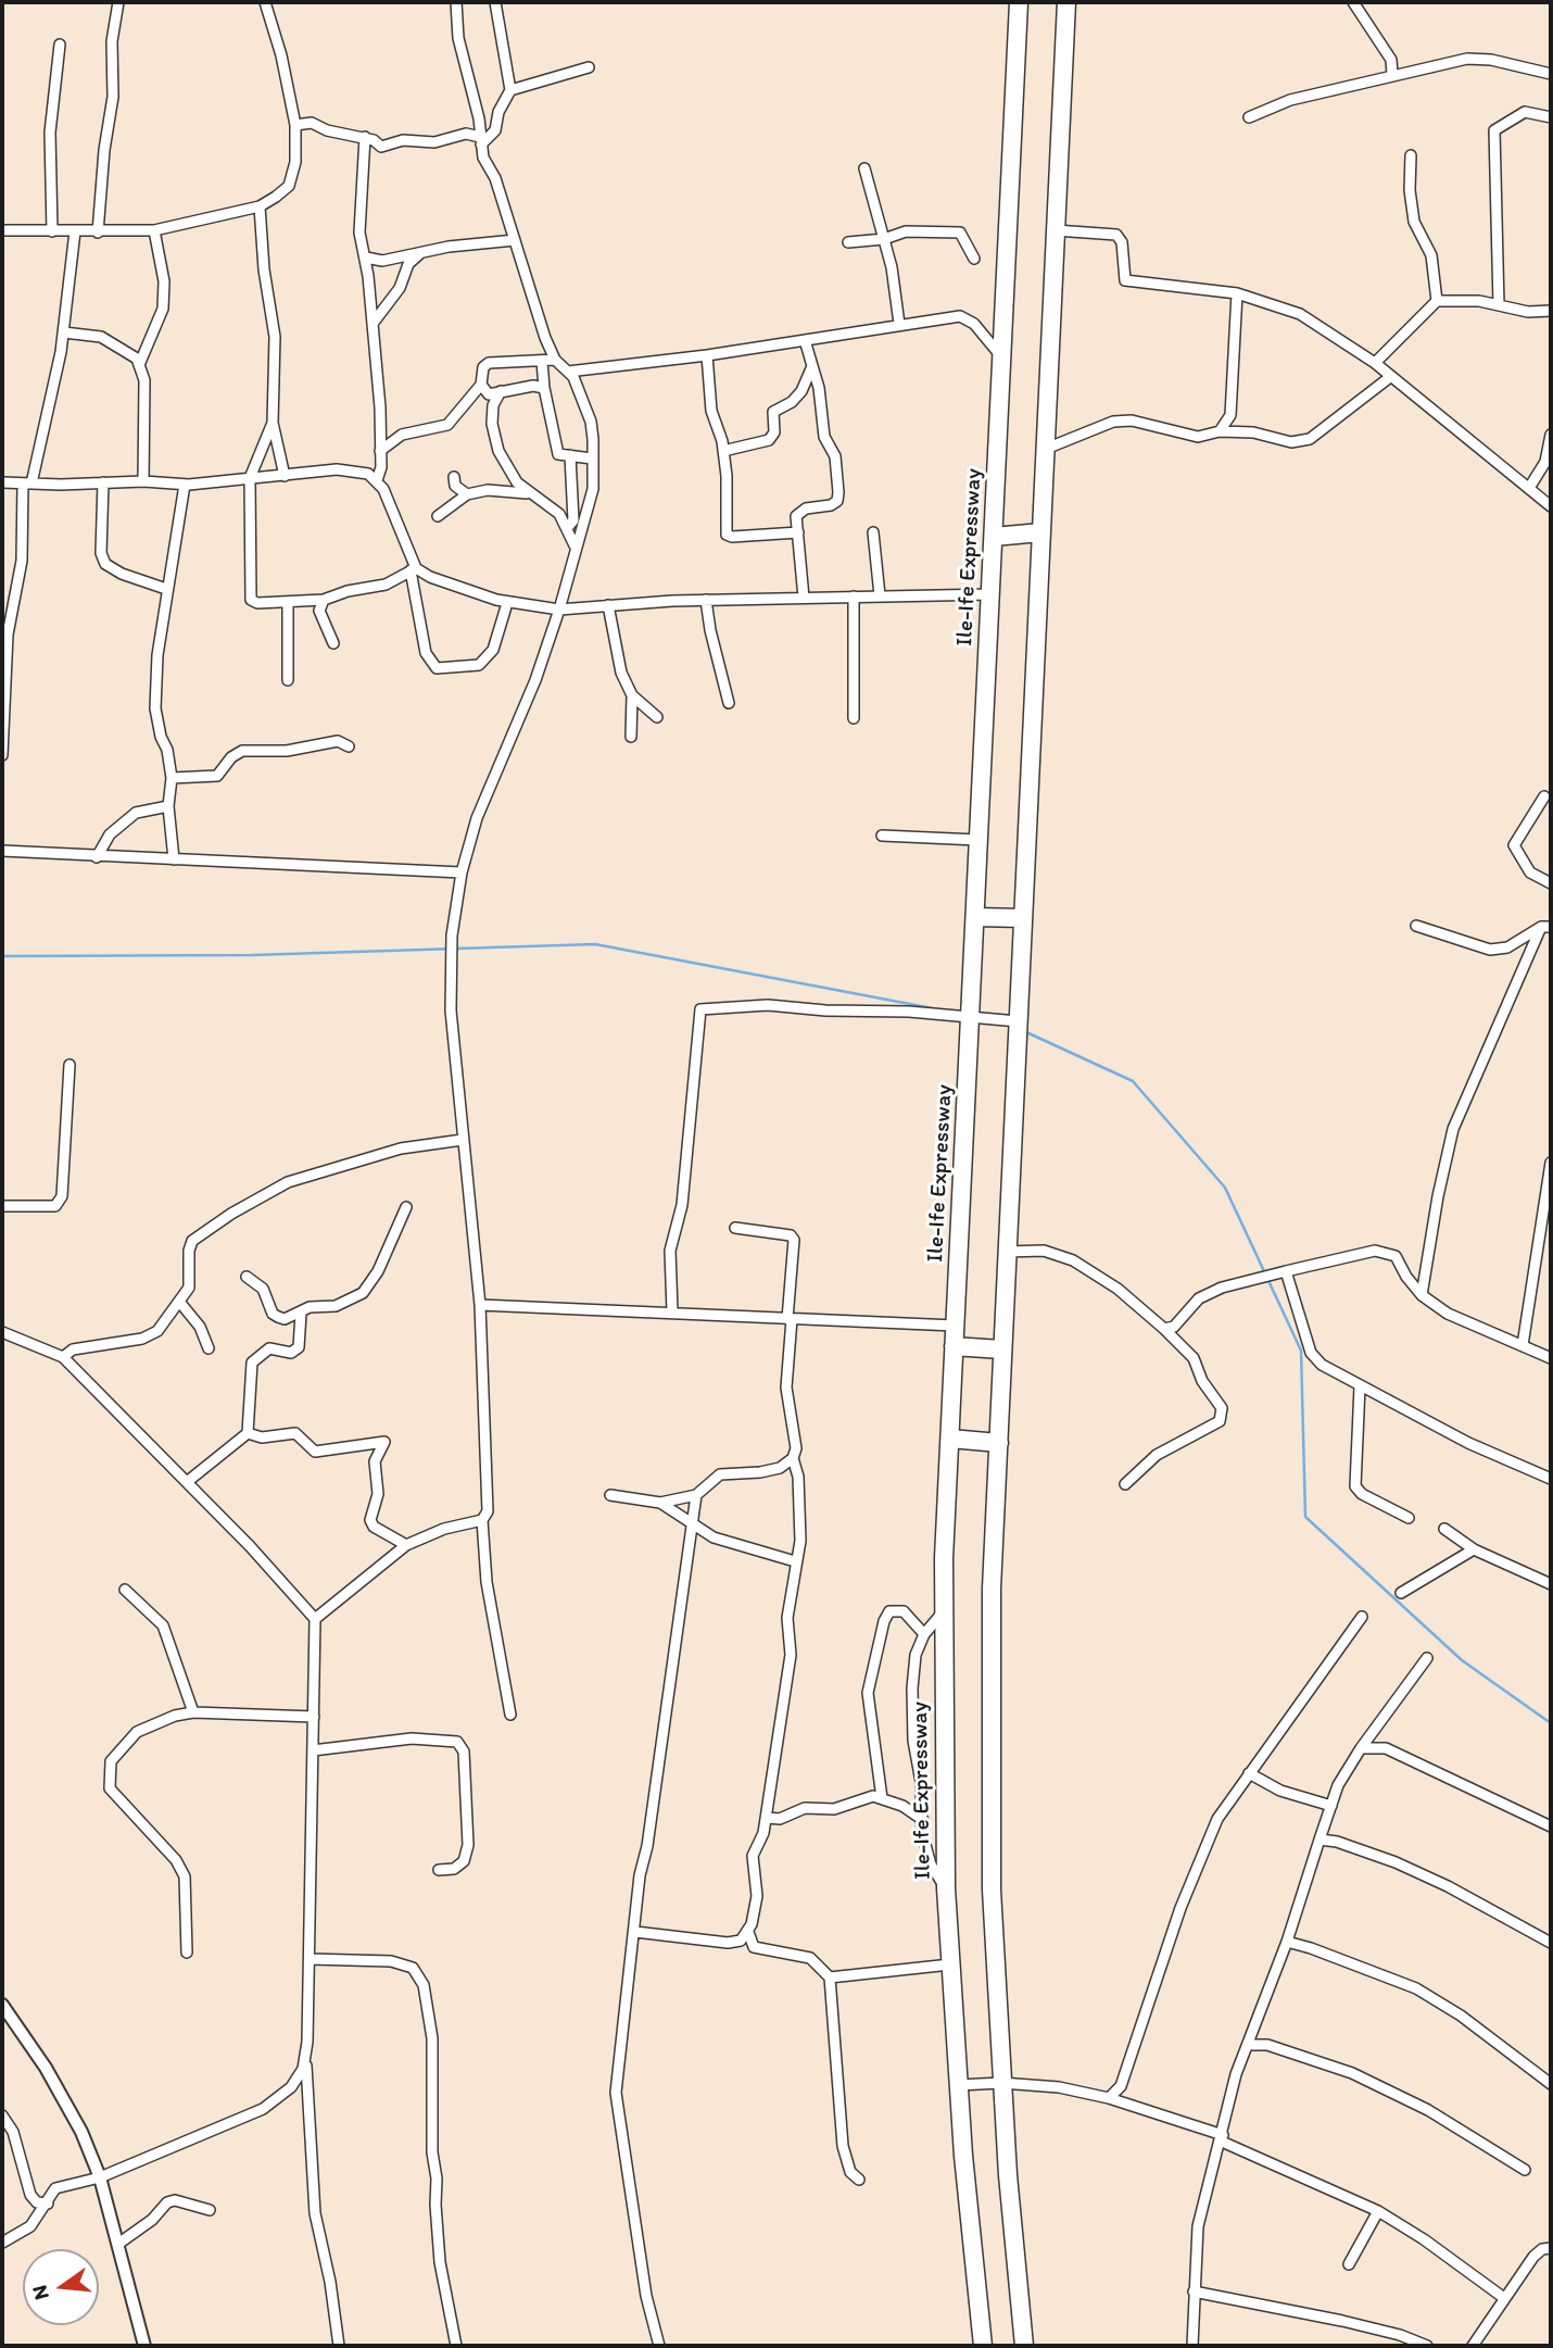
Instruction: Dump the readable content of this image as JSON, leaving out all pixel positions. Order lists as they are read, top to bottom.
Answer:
{
  "streets": {
    "highway": ["Ile-Ife Expressway"]
  },
  "north": "left"
}
